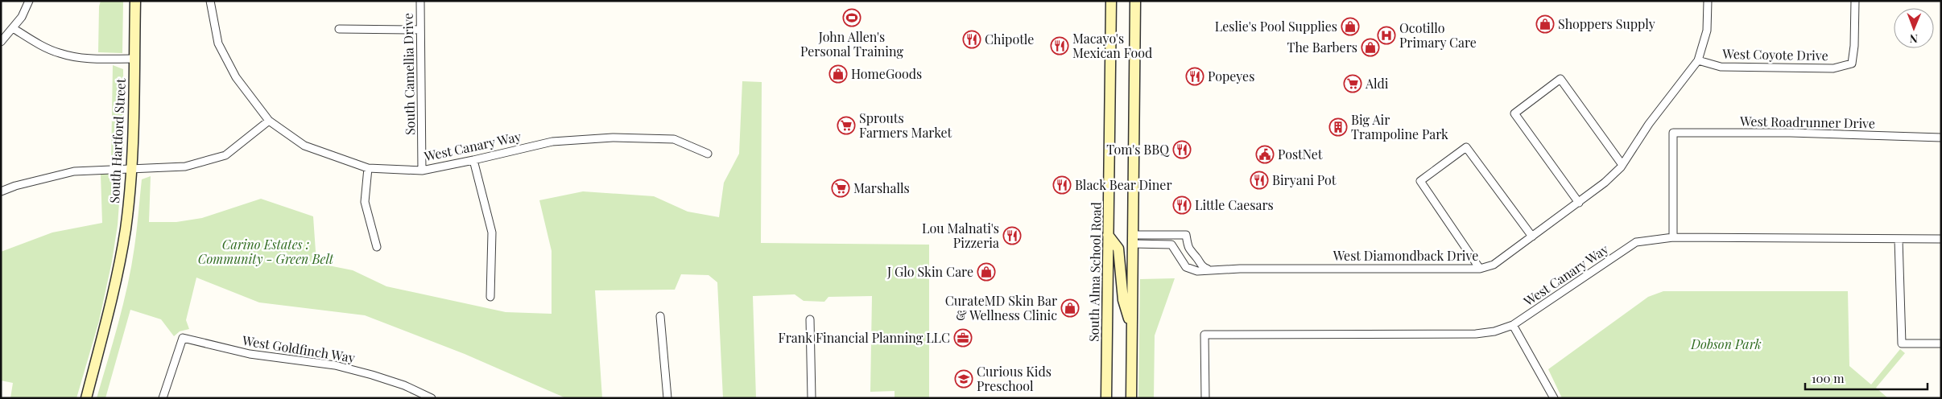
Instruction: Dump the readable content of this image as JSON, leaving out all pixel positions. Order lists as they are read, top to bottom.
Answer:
{
  "streets": {
    "main road": ["South Hartford Street", "South Alma School Road"],
    "street": [
      "West Coyote Drive",
      "South Camellia Drive",
      "West Roadrunner Drive",
      "West Canary Way",
      "West Diamondback Drive",
      "West Goldfinch Way"
    ]
  },
  "crossings": [
    ["West Coyote Drive", "West Diamondback Drive"],
    ["South Camellia Drive", "West Canary Way"],
    ["West Roadrunner Drive", "West Canary Way"]
  ],
  "parks": ["Carino Estates : Community - Green Belt", "Dobson Park"],
  "places": {
    "sports": ["John Allen's Personal Training"],
    "shop": [
      "Shoppers Supply",
      "Leslie's Pool Supplies",
      "The Barbers",
      "HomeGoods",
      "J Glo Skin Care",
      "CurateMD Skin Bar & Wellness Clinic"
    ],
    "hospital": ["Ocotillo Primary Care"],
    "restaurant": [
      "Chipotle",
      "Macayo's Mexican Food",
      "Popeyes",
      "Tom's BBQ",
      "Biryani Pot",
      "Black Bear Diner",
      "Little Caesars",
      "Lou Malnati's Pizzeria"
    ],
    "supermarket": ["Aldi", "Sprouts Farmers Market", "Marshalls"],
    "building": ["Big Air Trampoline Park"],
    "public building": ["PostNet"],
    "office": ["Frank Financial Planning LLC"],
    "school or university": ["Curious Kids Preschool"]
  },
  "scale_bar": "100 m",
  "north": "bottom"
}
